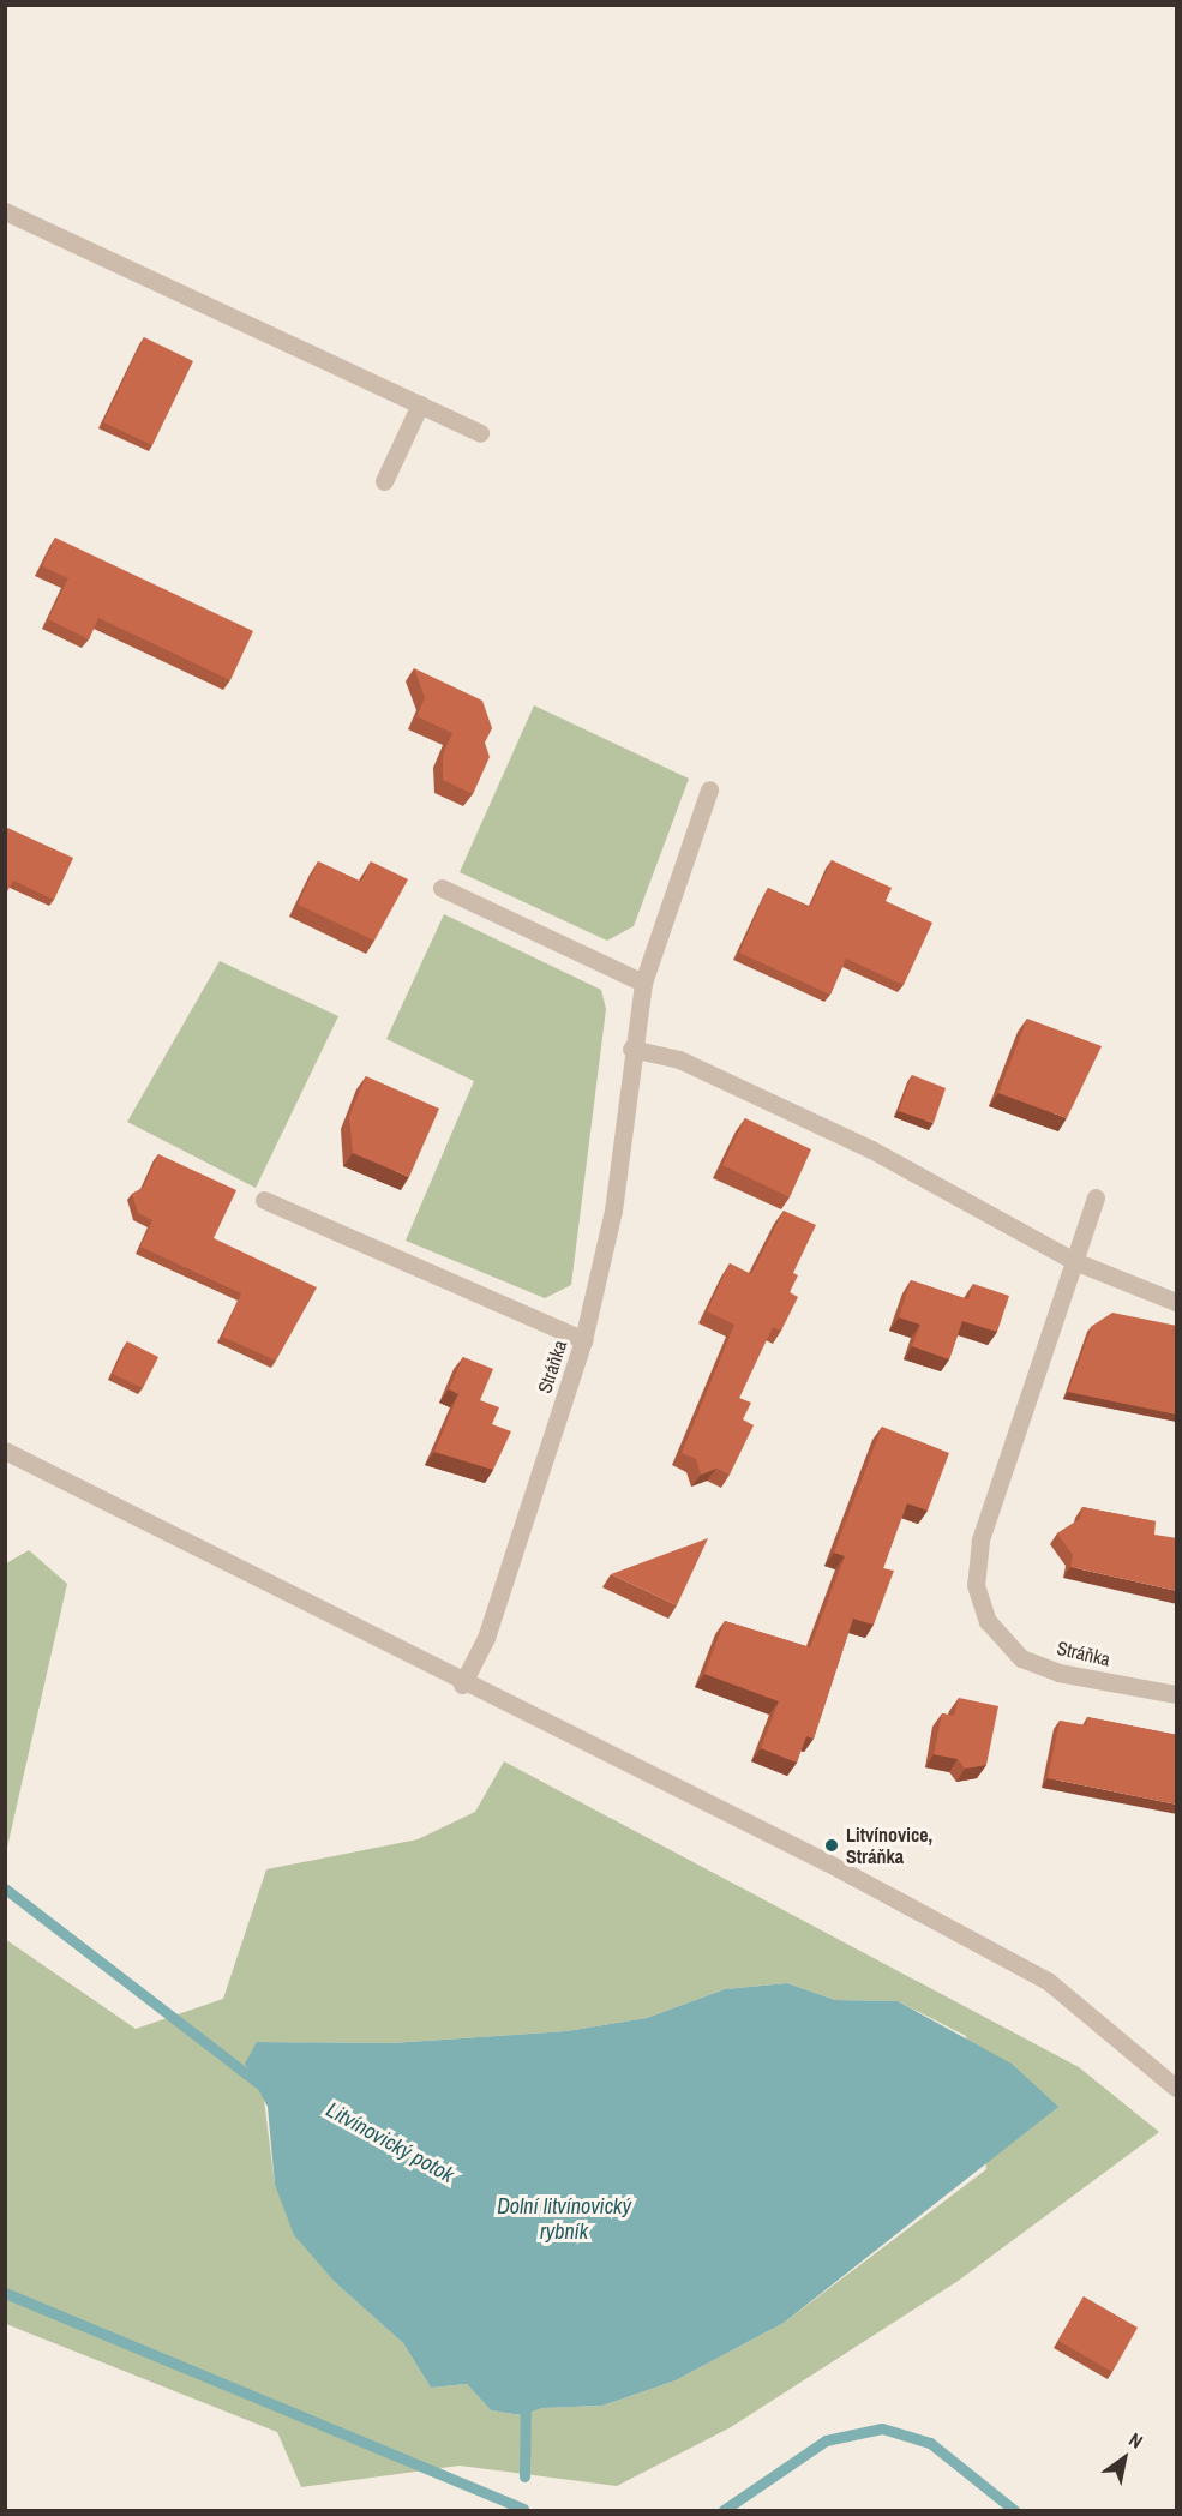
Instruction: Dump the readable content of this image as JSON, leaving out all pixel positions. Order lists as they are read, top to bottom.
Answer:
{
  "streets": {
    "street": ["Stráňka"]
  },
  "water": ["Litvínovický potok", "Dolní litvínovický rybník"],
  "places": ["Litvínovice, Stráňka"],
  "north": "top right"
}
